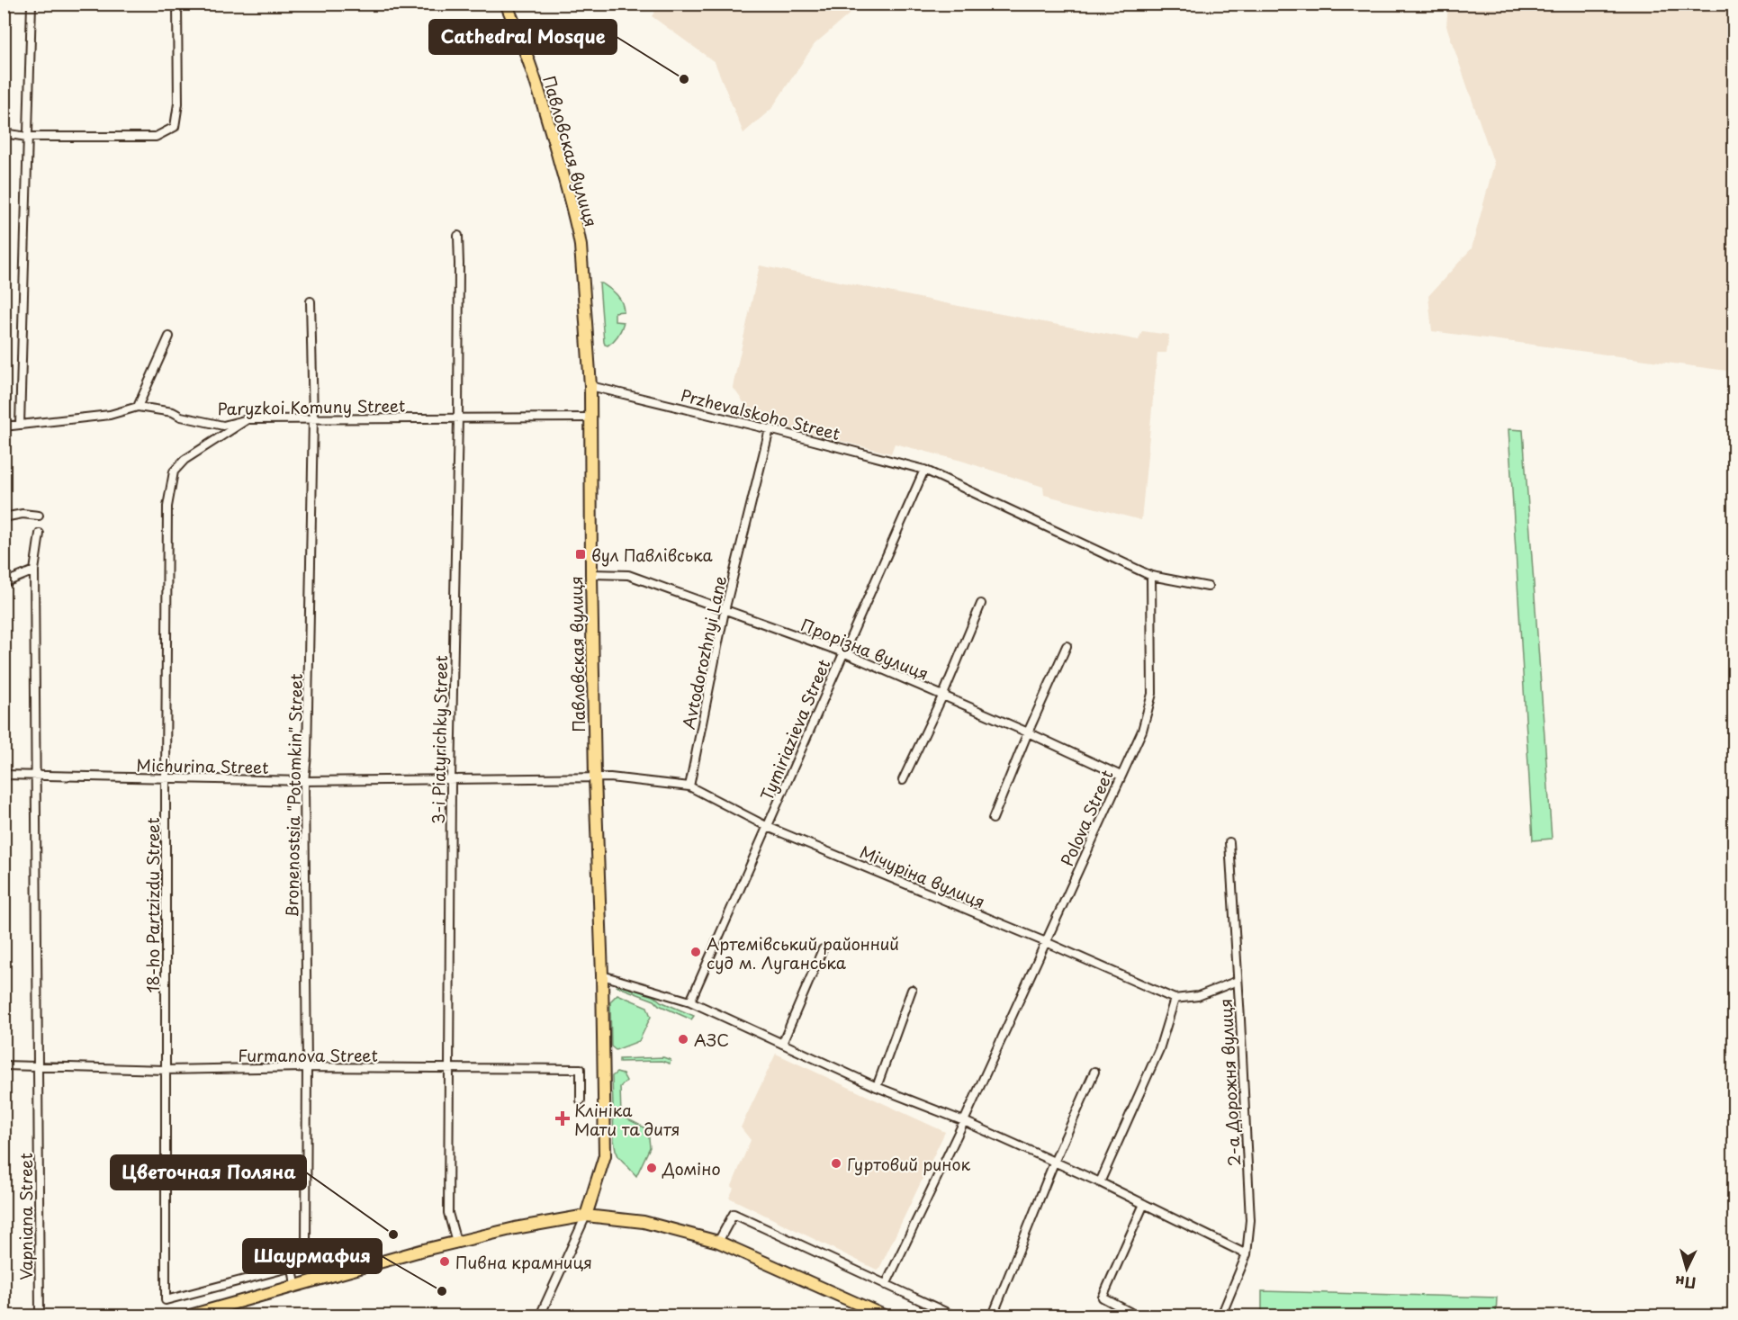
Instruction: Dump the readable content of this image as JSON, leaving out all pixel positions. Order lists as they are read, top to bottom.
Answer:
{
  "streets": {
    "main road": ["Павловская вулиця"],
    "street": [
      "Paryzkoi Komuny Street",
      "Przhevalskoho Street",
      "Прорізна вулиця",
      "Avtodorozhnyi Lane",
      "Tymiriazieva Street",
      "3-i Piatyrichky Street",
      "Michurina Street",
      "Bronenostsia \"Potomkin\" Street",
      "Polova Street",
      "Мічуріна вулиця",
      "18-ho Partzizdu Street",
      "Furmanova Street",
      "2-а Дорожня вулиця",
      "Vapniana Street"
    ]
  },
  "crossings": [
    ["Павловская вулиця", "Paryzkoi Komuny Street"],
    ["Павловская вулиця", "Przhevalskoho Street"],
    ["Павловская вулиця", "Прорізна вулиця"],
    ["Павловская вулиця", "Michurina Street"],
    ["Павловская вулиця", "Мічуріна вулиця"],
    ["Paryzkoi Komuny Street", "3-i Piatyrichky Street"],
    ["Paryzkoi Komuny Street", "Bronenostsia \"Potomkin\" Street"],
    ["Paryzkoi Komuny Street", "18-ho Partzizdu Street"],
    ["Przhevalskoho Street", "Avtodorozhnyi Lane"],
    ["Przhevalskoho Street", "Tymiriazieva Street"],
    ["Прорізна вулиця", "Avtodorozhnyi Lane"],
    ["Прорізна вулиця", "Tymiriazieva Street"],
    ["Прорізна вулиця", "Polova Street"],
    ["Avtodorozhnyi Lane", "Мічуріна вулиця"],
    ["Tymiriazieva Street", "Мічуріна вулиця"],
    ["3-i Piatyrichky Street", "Michurina Street"],
    ["3-i Piatyrichky Street", "Furmanova Street"],
    ["Michurina Street", "Bronenostsia \"Potomkin\" Street"],
    ["Michurina Street", "Мічуріна вулиця"],
    ["Michurina Street", "18-ho Partzizdu Street"],
    ["Michurina Street", "Vapniana Street"],
    ["Bronenostsia \"Potomkin\" Street", "18-ho Partzizdu Street"],
    ["Bronenostsia \"Potomkin\" Street", "Furmanova Street"],
    ["Polova Street", "Мічуріна вулиця"],
    ["18-ho Partzizdu Street", "Furmanova Street"],
    ["Furmanova Street", "Vapniana Street"]
  ],
  "places": {
    "other": [
      "Cathedral Mosque",
      "Артемівський районний суд м. Луганська",
      "АЗС",
      "Гуртовий ринок",
      "Доміно",
      "Цветочная Поляна",
      "Пивна крамниця",
      "Шаурмафия"
    ],
    "transit": ["вул Павлівська"],
    "health": ["Клініка Мати та дитя"]
  },
  "north": "bottom"
}
